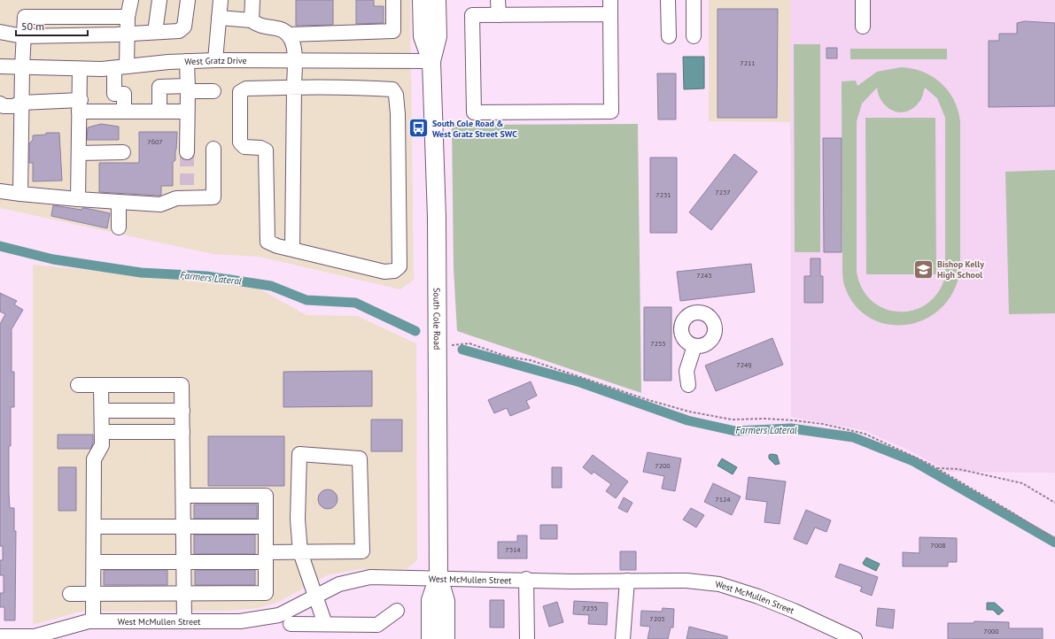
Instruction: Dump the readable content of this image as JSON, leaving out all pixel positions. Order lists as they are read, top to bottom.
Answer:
{
  "streets": {
    "main road": ["South Cole Road"],
    "street": ["West Gratz Drive", "West McMullen Street"]
  },
  "crossings": [
    ["West Gratz Drive", "South Cole Road"],
    ["South Cole Road", "West McMullen Street"]
  ],
  "water": ["Farmers Lateral"],
  "places": {
    "bus stop": ["South Cole Road & West Gratz Street SWC"],
    "school or university": ["Bishop Kelly High School"]
  },
  "house_numbers": [
    "7211",
    "7607",
    "7237",
    "7231",
    "7243",
    "7255",
    "7249",
    "7200",
    "7124",
    "7008",
    "7314",
    "7235",
    "7205",
    "7000"
  ],
  "scale_bar": "50 m"
}
